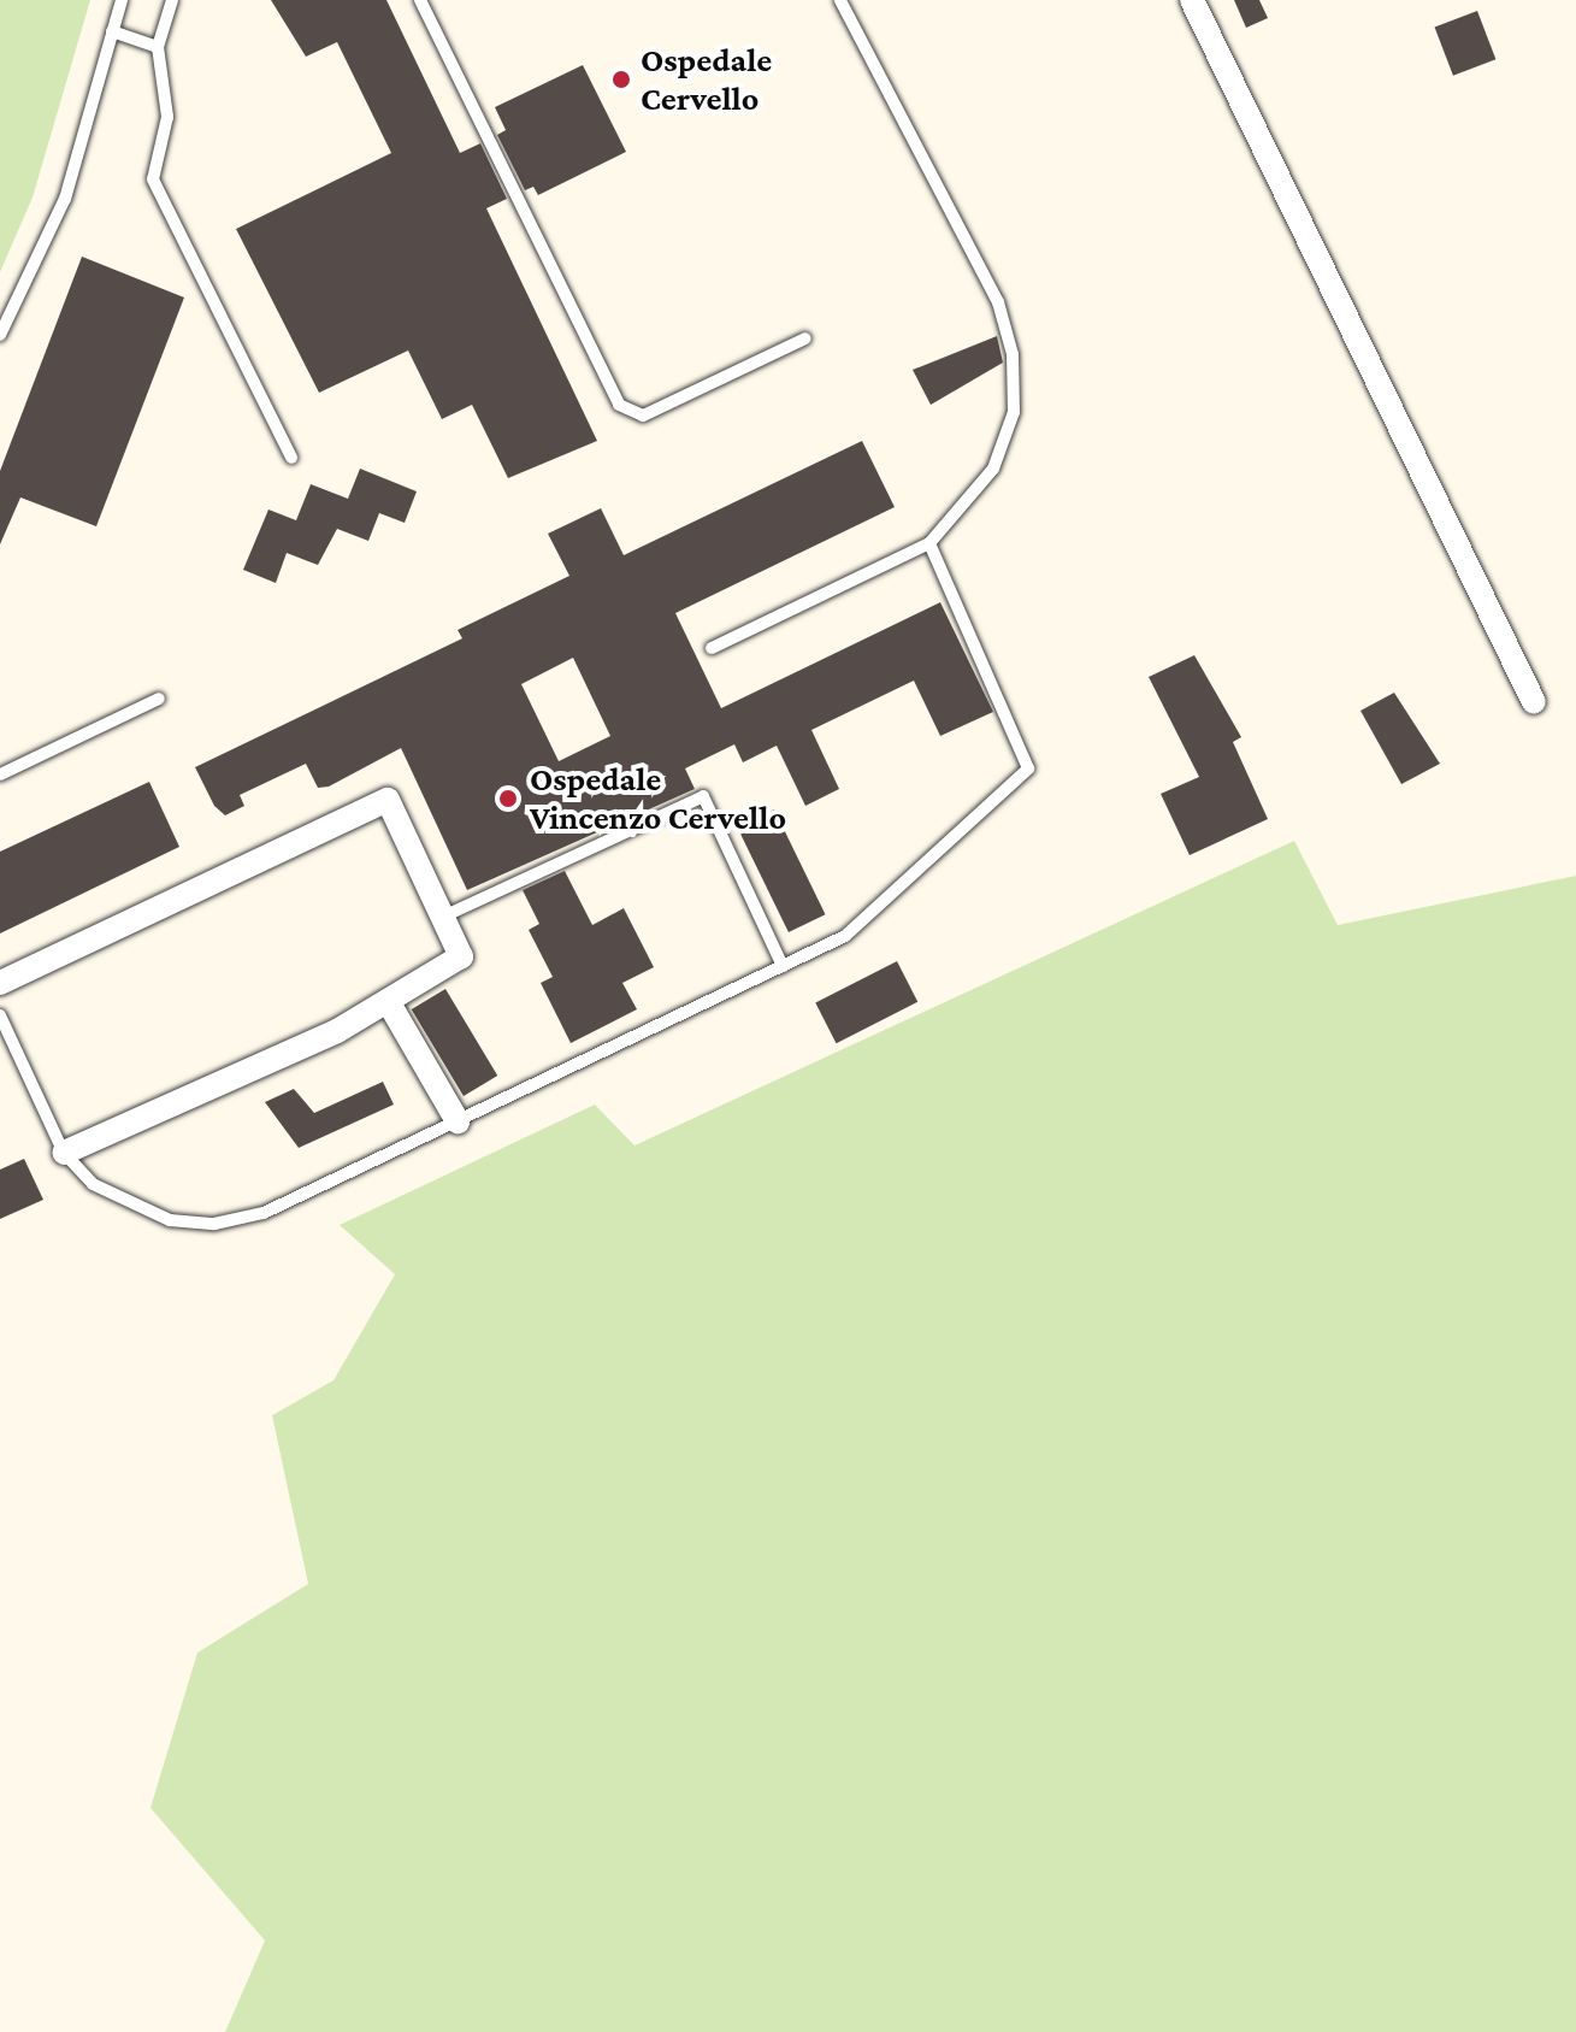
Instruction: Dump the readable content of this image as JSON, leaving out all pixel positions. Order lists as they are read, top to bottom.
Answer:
{
  "places": ["Ospedale Cervello", "Ospedale Vincenzo Cervello"]
}
